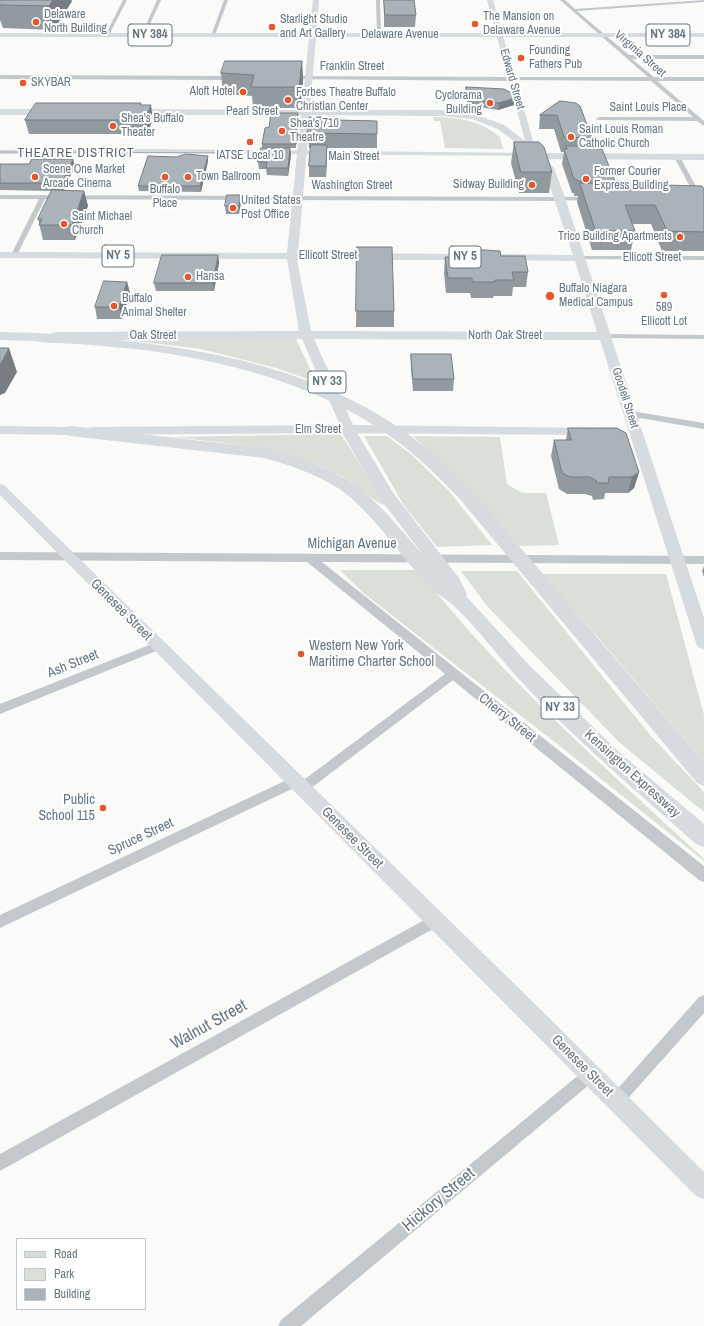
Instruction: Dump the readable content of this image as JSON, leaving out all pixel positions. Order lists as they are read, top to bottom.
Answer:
{
  "streets": {
    "highway": [
      "Oak Street",
      "NY 33",
      "Elm Street",
      "Kensington Expressway"
    ],
    "main road": [
      "NY 384",
      "Delaware Avenue",
      "Edward Street",
      "Pearl Street",
      "Main Street",
      "NY 5",
      "Ellicott Street",
      "North Oak Street",
      "Goodell Street",
      "Genesee Street"
    ],
    "street": [
      "Virginia Street",
      "Franklin Street",
      "Saint Louis Place",
      "Washington Street",
      "Michigan Avenue",
      "Ash Street",
      "Cherry Street",
      "Spruce Street",
      "Walnut Street",
      "Hickory Street"
    ]
  },
  "crossings": [
    ["Delaware Avenue", "Virginia Street"],
    ["Delaware Avenue", "Edward Street"],
    ["Virginia Street", "Franklin Street"],
    ["Virginia Street", "Saint Louis Place"],
    ["Franklin Street", "Edward Street"],
    ["Edward Street", "Pearl Street"],
    ["Edward Street", "Main Street"],
    ["Edward Street", "Goodell Street"],
    ["Pearl Street", "Main Street"],
    ["Pearl Street", "Goodell Street"],
    ["Main Street", "Goodell Street"],
    ["Washington Street", "Goodell Street"],
    ["Ellicott Street", "NY 33"],
    ["Ellicott Street", "Goodell Street"],
    ["Oak Street", "North Oak Street"],
    ["Oak Street", "NY 33"],
    ["North Oak Street", "NY 33"],
    ["North Oak Street", "Goodell Street"],
    ["NY 33", "Elm Street"],
    ["NY 33", "Kensington Expressway"],
    ["Goodell Street", "Michigan Avenue"],
    ["Michigan Avenue", "Genesee Street"],
    ["Michigan Avenue", "Cherry Street"],
    ["Genesee Street", "Ash Street"],
    ["Genesee Street", "Spruce Street"],
    ["Genesee Street", "Walnut Street"],
    ["Genesee Street", "Hickory Street"],
    ["Cherry Street", "Spruce Street"]
  ],
  "districts": ["THEATRE DISTRICT"],
  "places": [
    "Delaware North Building",
    "The Mansion on Delaware Avenue",
    "Starlight Studio and Art Gallery",
    "Founding Fathers Pub",
    "SKYBAR",
    "Aloft Hotel",
    "Forbes Theatre Buffalo Christian Center",
    "Cyclorama Building",
    "Shea's Buffalo Theater",
    "Shea's 710 Theatre",
    "Saint Louis Roman Catholic Church",
    "IATSE Local 10",
    "Scene One Market Arcade Cinema",
    "Buffalo Place",
    "Town Ballroom",
    "Former Courier Express Building",
    "Sidway Building",
    "United States Post Office",
    "Saint Michael Church",
    "Trico Building Apartments",
    "Hansa",
    "589 Ellicott Lot",
    "Buffalo Niagara Medical Campus",
    "Buffalo Animal Shelter",
    "Western New York Maritime Charter School",
    "Public School 115"
  ],
  "legend": ["Road", "Park", "Building"]
}
